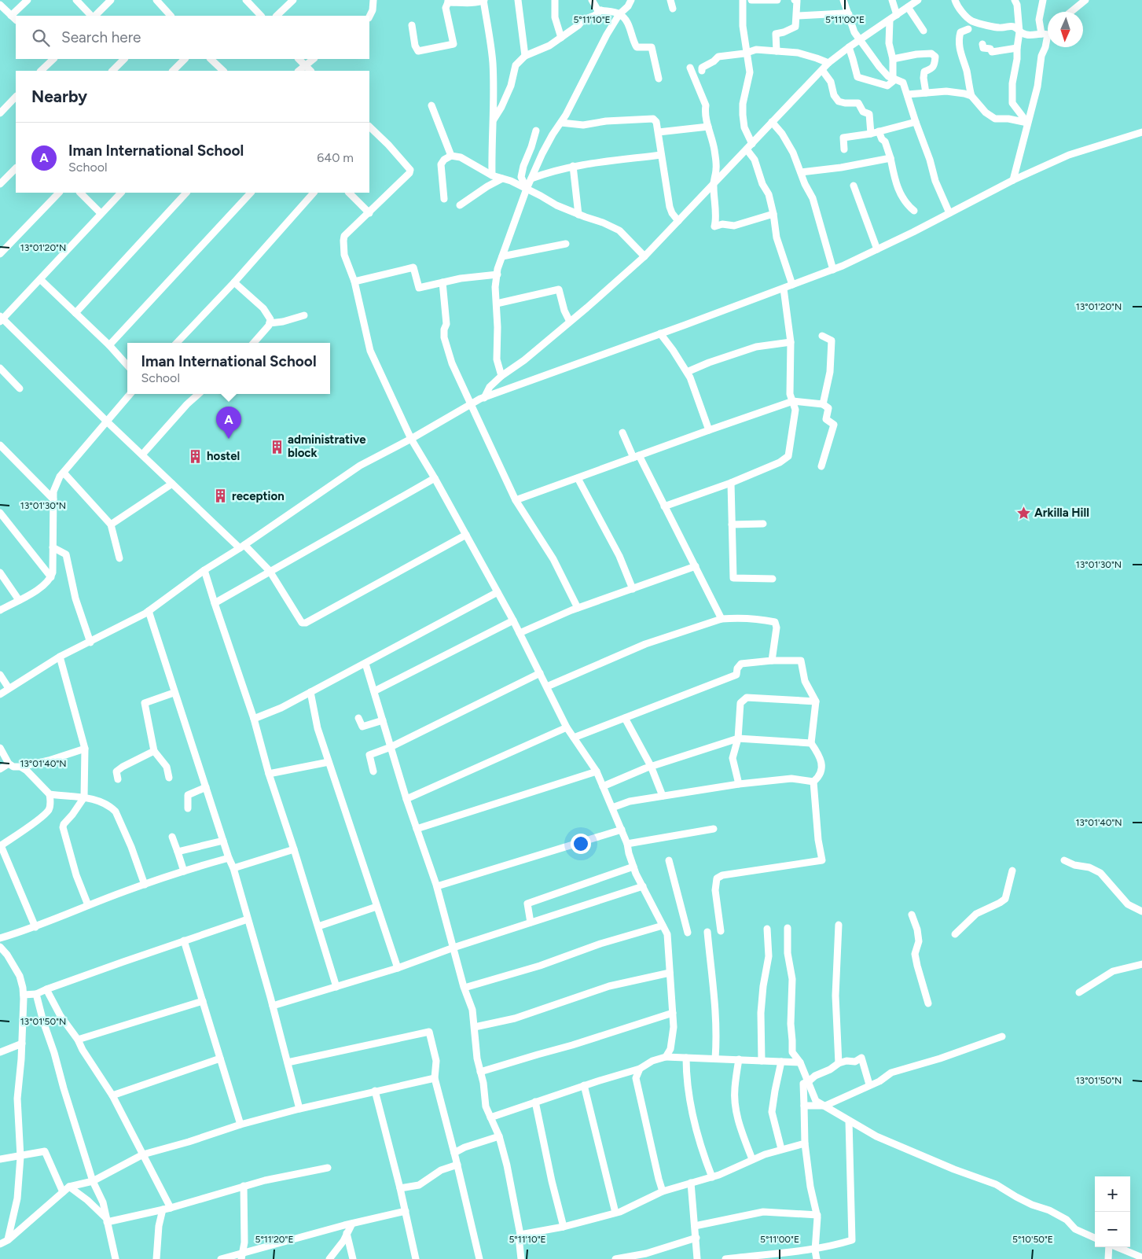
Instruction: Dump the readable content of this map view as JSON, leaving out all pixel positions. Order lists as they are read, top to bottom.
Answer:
{
  "places": {
    "building": ["administrative block", "hostel", "reception"],
    "place": ["Arkilla Hill"]
  },
  "north": "bottom",
  "page": {
    "search": "Search here",
    "heading": "Nearby",
    "list": [
      {
        "mark": "A",
        "name": "Iman International School",
        "note": "School",
        "value": "640 m"
      }
    ],
    "popup": ["Iman International School", "School"],
    "pins": "A",
    "map_buttons": ["+", "−"]
  },
  "coordinates": [
    "5°11'10\"E",
    "5°11'00\"E",
    "13°01'20\"N",
    "13°01'30\"N",
    "13°01'40\"N",
    "13°01'50\"N",
    "5°11'20\"E",
    "5°10'50\"E"
  ]
}
